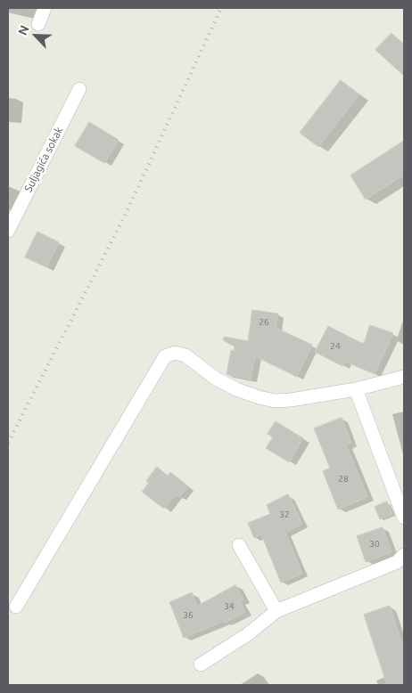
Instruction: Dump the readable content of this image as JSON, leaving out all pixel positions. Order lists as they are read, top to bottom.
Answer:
{
  "streets": {
    "street": ["Suljagića sokak"]
  },
  "house_numbers": [
    "26",
    "24",
    "28",
    "32",
    "30",
    "34",
    "36"
  ],
  "north": "top left"
}
